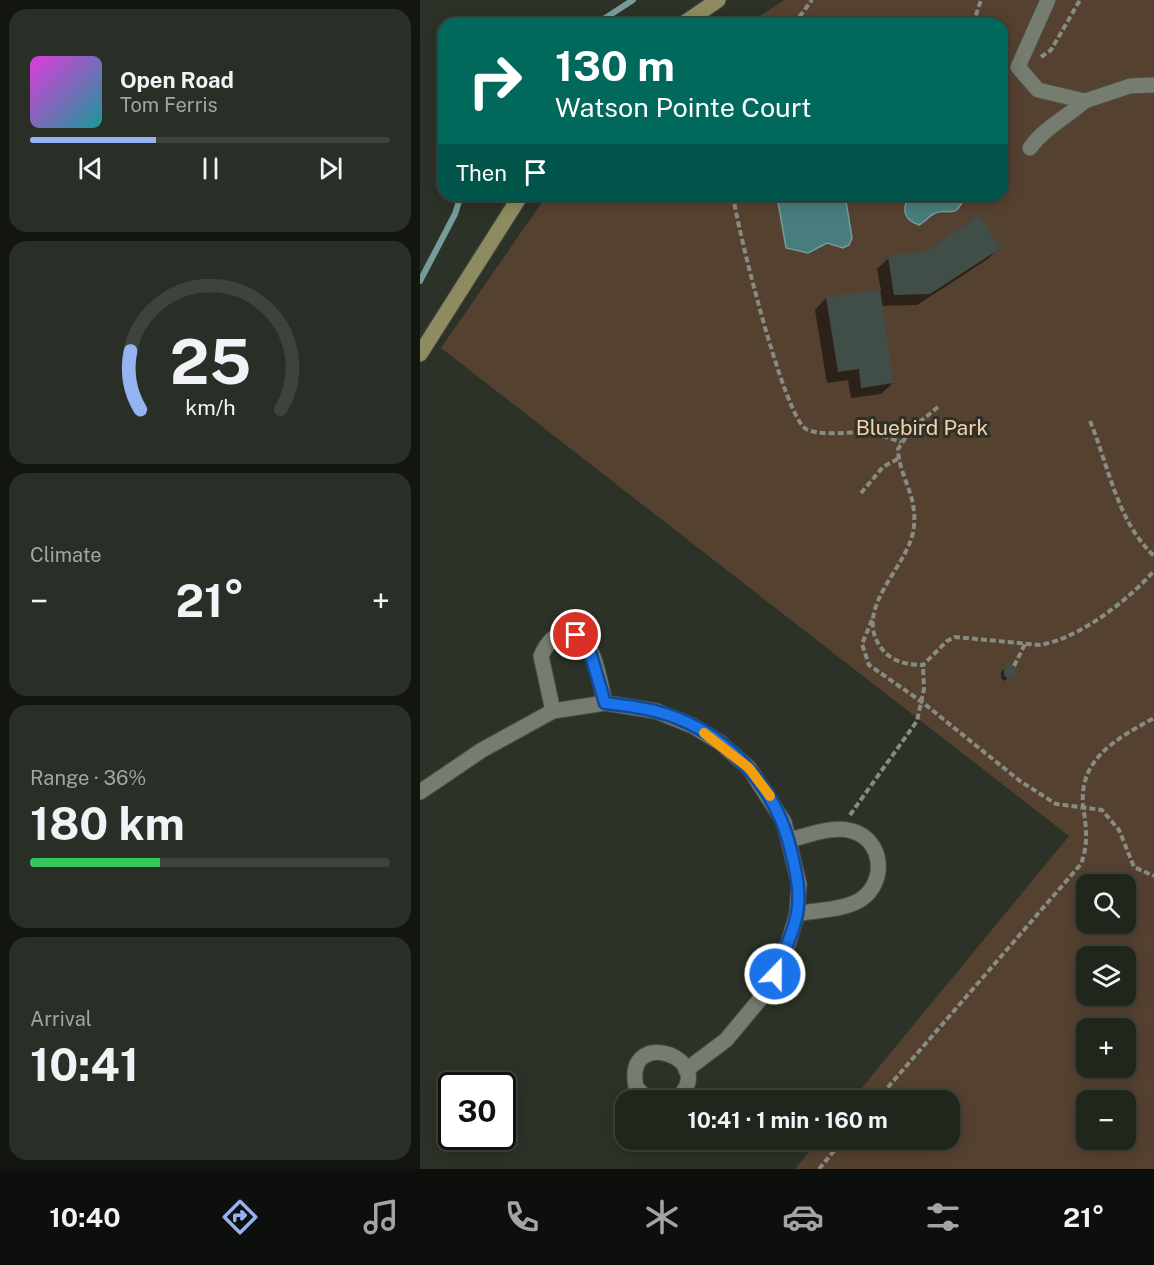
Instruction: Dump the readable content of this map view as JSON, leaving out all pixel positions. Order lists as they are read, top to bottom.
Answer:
{
  "parks": ["Bluebird Park"],
  "page": {
    "turn": ["130 m", "Watson Pointe Court"],
    "song": ["Open Road", "Tom Ferris"],
    "then": "Then",
    "tile": [
      "Climate",
      ["Range · 36%", "180 km"],
      ["Arrival", "10:41"]
    ],
    "heat": ["−", "21°", "+"],
    "map_buttons": ["+", "−"],
    "limit": "30",
    "trip": "10:41 · 1 min · 160 m",
    "tabs": ["10:40", "21°"],
    "gauge": ["25", "km/h"]
  }
}
